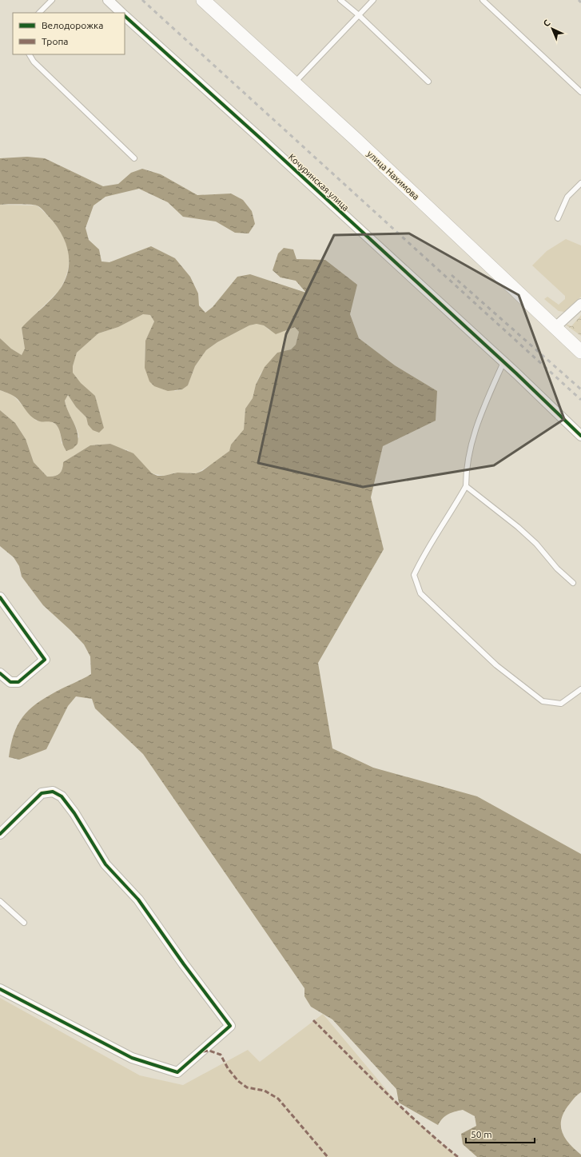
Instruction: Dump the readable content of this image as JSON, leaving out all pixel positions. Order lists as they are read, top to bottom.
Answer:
{
  "streets": {
    "main road": ["улица Нахимова"],
    "street": ["Кочуринская улица"]
  },
  "legend": ["Велодорожка", "Тропа"],
  "scale_bar": "50 m",
  "north": "top left"
}
